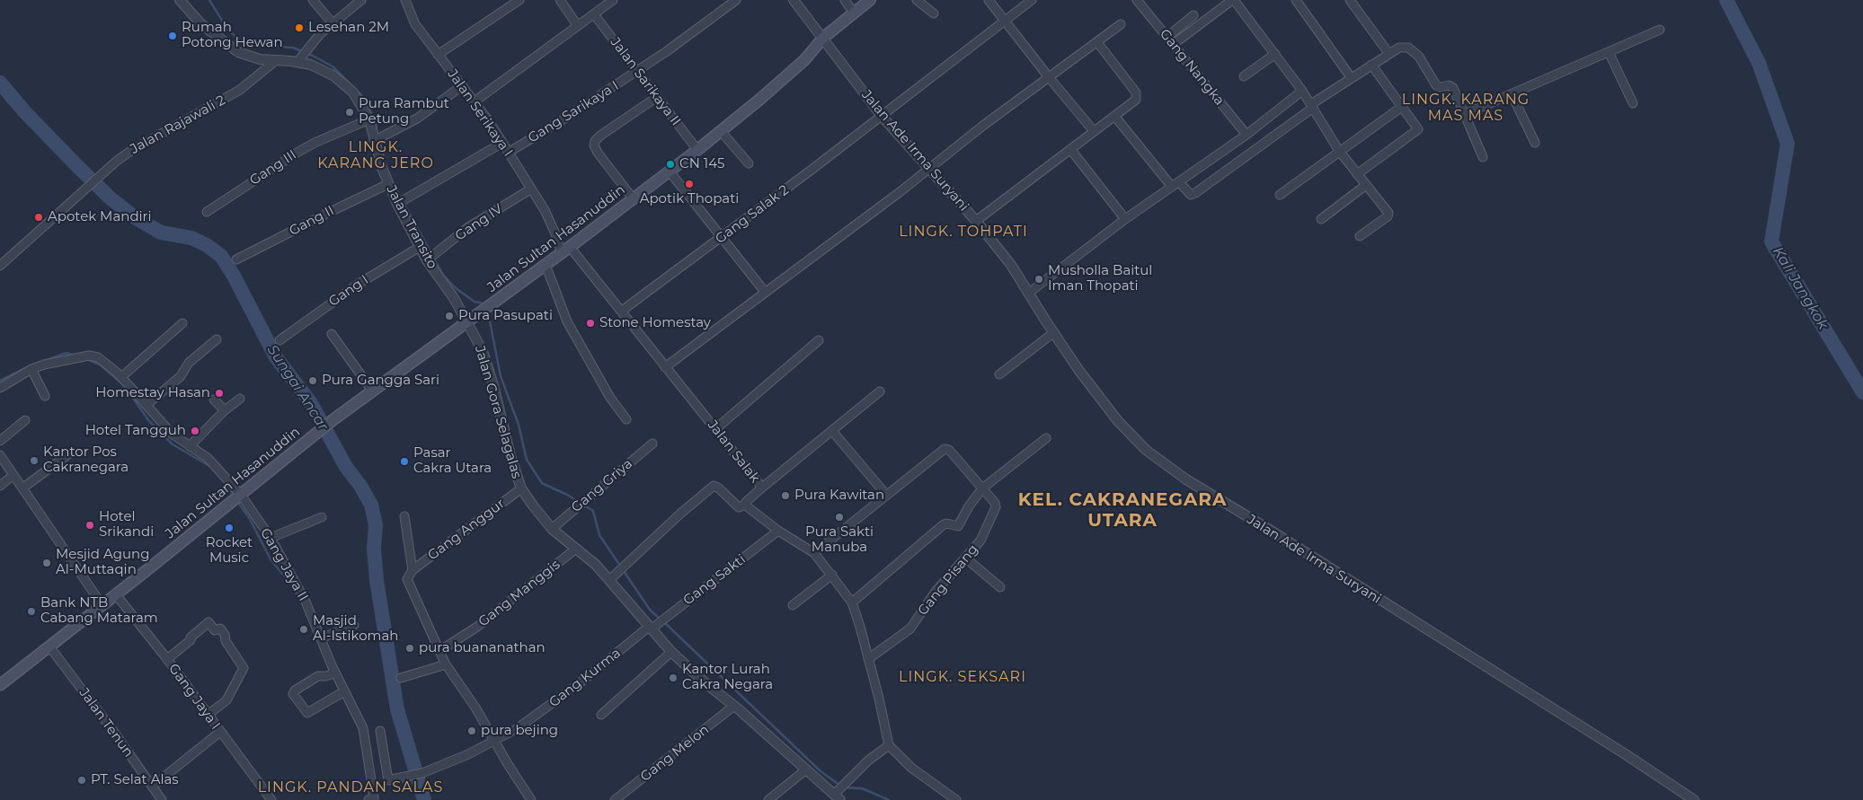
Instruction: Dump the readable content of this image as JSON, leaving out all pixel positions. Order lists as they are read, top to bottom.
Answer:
{
  "streets": {
    "main road": ["Jalan Sultan Hasanuddin"],
    "street": [
      "Gang Nangka",
      "Jalan Sarikaya II",
      "Gang Sarikaya I",
      "Jalan Serikaya I",
      "Jalan Rajawali 2",
      "Jalan Ade Irma Suryani",
      "Gang III",
      "Gang Salak 2",
      "Gang II",
      "Gang IV",
      "Jalan Transito",
      "Gang I",
      "Jalan Gora Selagalas",
      "Jalan Salak",
      "Gang Griya",
      "Gang Anggur",
      "Gang Jaya II",
      "Gang Sakti",
      "Gang Pisang",
      "Gang Manggis",
      "Gang Kurma",
      "Gang Jaya I",
      "Jalan Tenun",
      "Gang Melon"
    ]
  },
  "crossings": [
    ["Jalan Sarikaya II", "Gang Sarikaya I"],
    ["Jalan Sarikaya II", "Jalan Sultan Hasanuddin"],
    ["Gang Sarikaya I", "Jalan Serikaya I"],
    ["Jalan Serikaya I", "Gang IV"],
    ["Jalan Serikaya I", "Jalan Sultan Hasanuddin"],
    ["Jalan Serikaya I", "Jalan Salak"],
    ["Jalan Rajawali 2", "Jalan Transito"],
    ["Jalan Ade Irma Suryani", "Gang Salak 2"],
    ["Jalan Ade Irma Suryani", "Jalan Sultan Hasanuddin"],
    ["Gang III", "Jalan Transito"],
    ["Gang Salak 2", "Jalan Salak"],
    ["Gang II", "Jalan Transito"],
    ["Gang IV", "Jalan Transito"],
    ["Jalan Transito", "Jalan Sultan Hasanuddin"],
    ["Jalan Transito", "Gang I"],
    ["Jalan Transito", "Jalan Gora Selagalas"],
    ["Jalan Sultan Hasanuddin", "Jalan Gora Selagalas"],
    ["Jalan Sultan Hasanuddin", "Jalan Salak"],
    ["Jalan Sultan Hasanuddin", "Gang Jaya II"],
    ["Jalan Sultan Hasanuddin", "Gang Jaya I"],
    ["Jalan Sultan Hasanuddin", "Jalan Tenun"],
    ["Jalan Gora Selagalas", "Gang Griya"],
    ["Jalan Gora Selagalas", "Gang Anggur"],
    ["Jalan Gora Selagalas", "Gang Sakti"],
    ["Jalan Gora Selagalas", "Gang Manggis"],
    ["Jalan Gora Selagalas", "Gang Kurma"],
    ["Jalan Gora Selagalas", "Gang Melon"],
    ["Jalan Salak", "Gang Sakti"],
    ["Jalan Salak", "Gang Pisang"],
    ["Gang Sakti", "Gang Kurma"]
  ],
  "districts": [
    "LINGK. KARANG MAS MAS",
    "LINGK. KARANG JERO",
    "LINGK. TOHPATI",
    "KEL. CAKRANEGARA UTARA",
    "LINGK. SEKSARI",
    "LINGK. PANDAN SALAS"
  ],
  "water": ["Kali Jangkok", "Sungai Ancar"],
  "places": [
    "Lesehan 2M",
    "Rumah Potong Hewan",
    "Pura Rambut Petung",
    "CN 145",
    "Apotik Thopati",
    "Apotek Mandiri",
    "Musholla Baitul Iman Thopati",
    "Pura Pasupati",
    "Stone Homestay",
    "Pura Gangga Sari",
    "Homestay Hasan",
    "Hotel Tangguh",
    "Kantor Pos Cakranegara",
    "Pasar Cakra Utara",
    "Pura Kawitan",
    "Pura Sakti Manuba",
    "Hotel Srikandi",
    "Rocket Music",
    "Mesjid Agung Al-Muttaqin",
    "Bank NTB Cabang Mataram",
    "Masjid Al-Istikomah",
    "pura buananathan",
    "Kantor Lurah Cakra Negara",
    "pura bejing",
    "PT. Selat Alas"
  ]
}
